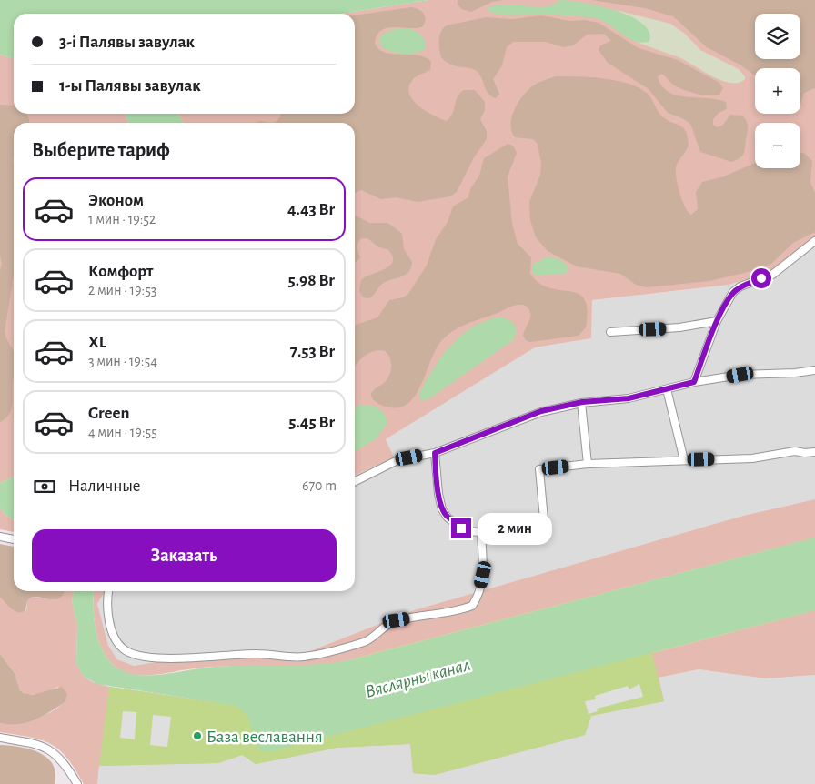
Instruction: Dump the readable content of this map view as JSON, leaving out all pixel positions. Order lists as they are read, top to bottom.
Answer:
{
  "water": ["Вяслярны канал"],
  "places": ["База веславання"],
  "page": {
    "map_buttons": ["+", "−"],
    "banner": ["3-і Палявы завулак", "1-ы Палявы завулак"],
    "heading": "Выберите тариф",
    "list": [
      {
        "name": "Эконом",
        "note": "1 мин · 19:52",
        "value": "4.43 Br"
      },
      {
        "name": "Комфорт",
        "note": "2 мин · 19:53",
        "value": "5.98 Br"
      },
      {
        "name": "XL",
        "note": "3 мин · 19:54",
        "value": "7.53 Br"
      },
      {
        "name": "Green",
        "note": "4 мин · 19:55",
        "value": "5.45 Br"
      }
    ],
    "pay": ["Наличные", "670 m"],
    "bubble": "2 мин",
    "buttons": "Заказать"
  }
}
